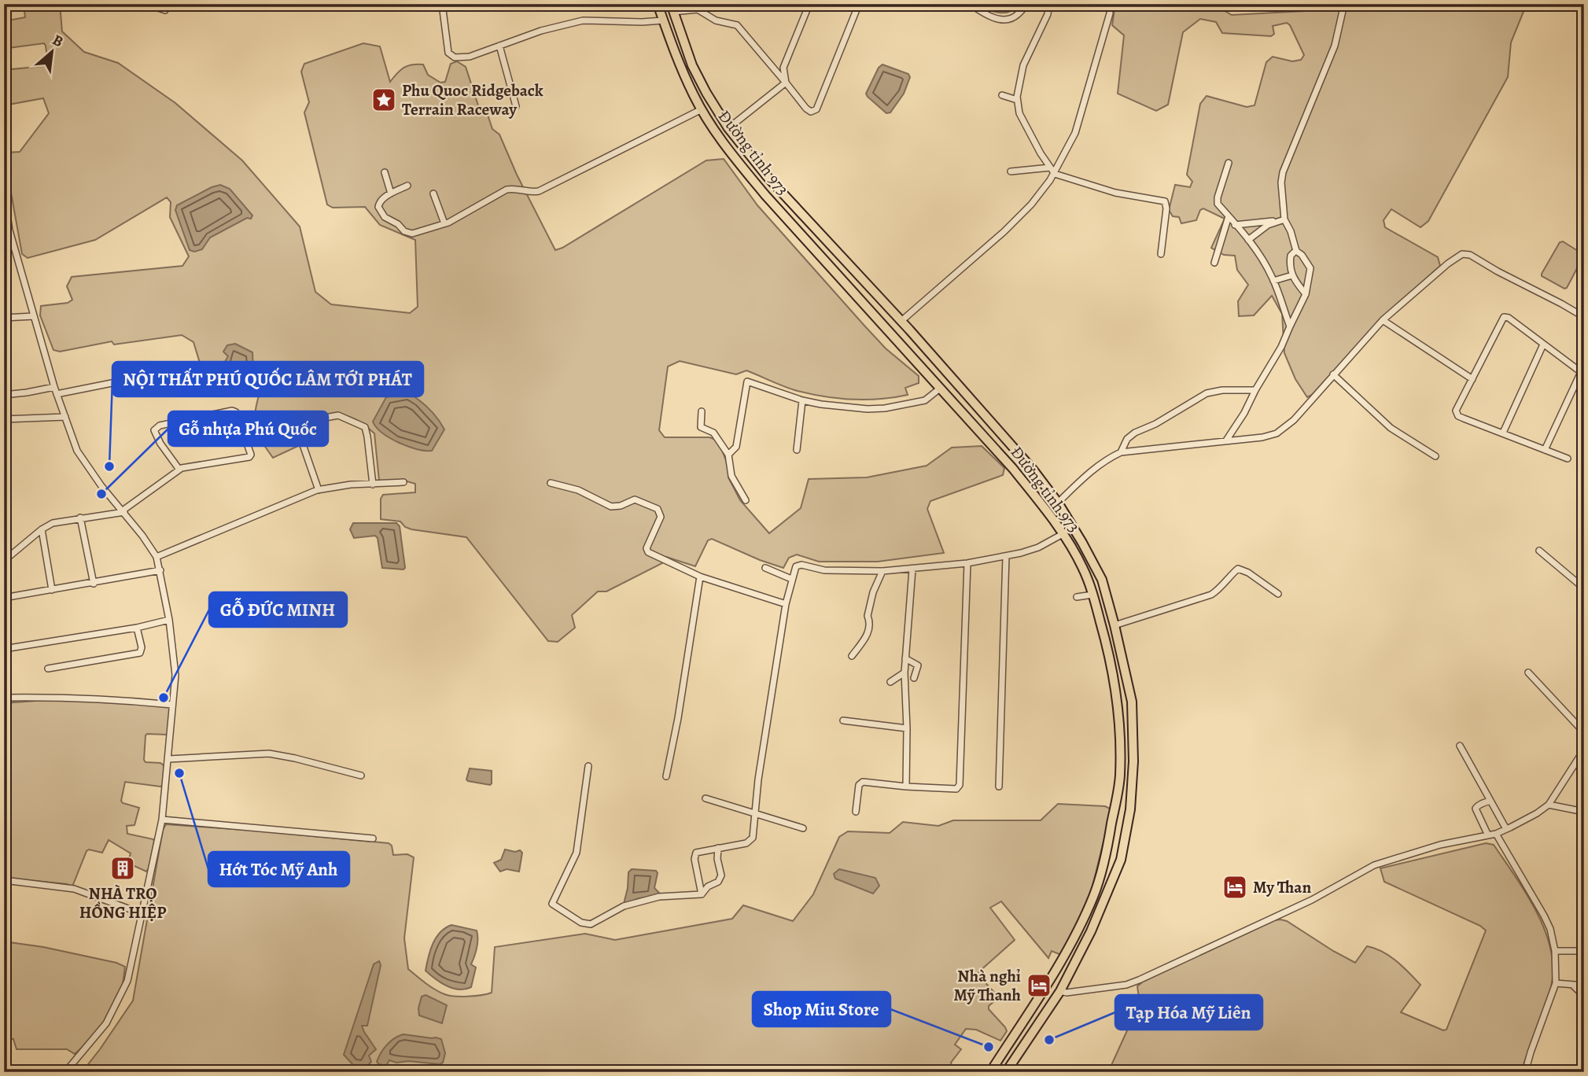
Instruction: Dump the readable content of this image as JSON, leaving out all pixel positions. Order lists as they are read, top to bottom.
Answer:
{
  "streets": {
    "main road": ["Đường tỉnh 973"]
  },
  "places": {
    "place": ["Phu Quoc Ridgeback Terrain Raceway"],
    "other": [
      "NỘI THẤT PHÚ QUỐC LÂM TỚI PHÁT",
      "Gỗ nhựa Phú Quốc",
      "GỖ ĐỨC MINH",
      "Hớt Tóc Mỹ Anh",
      "Tạp Hóa Mỹ Liên",
      "Shop Miu Store"
    ],
    "building": ["NHÀ TRỌ HỒNG HIỆP"],
    "hotel": ["My Than", "Nhà nghỉ Mỹ Thanh"]
  },
  "north": "top right"
}
